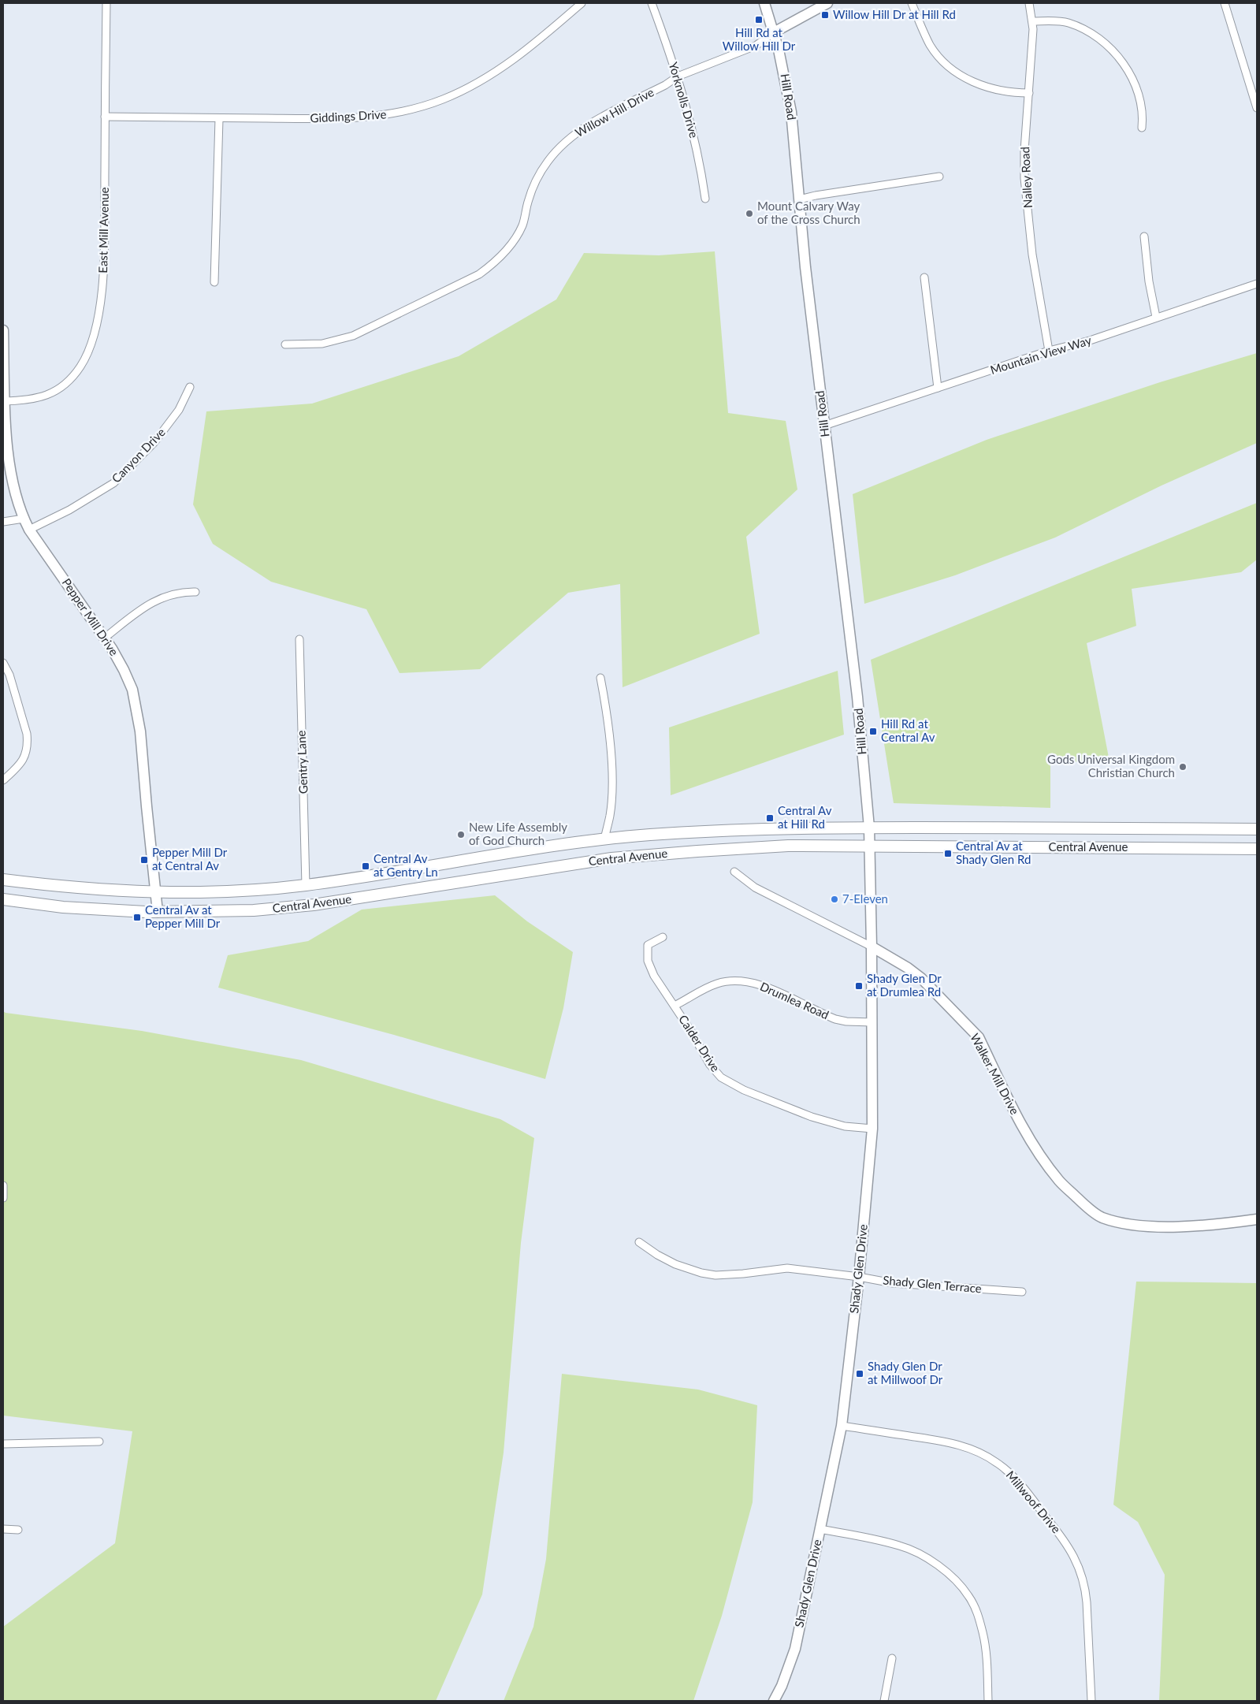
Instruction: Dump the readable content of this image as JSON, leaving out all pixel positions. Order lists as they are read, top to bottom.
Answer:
{
  "streets": {
    "main road": ["Central Avenue"],
    "street": [
      "Hill Road",
      "Yorknolls Drive",
      "Willow Hill Drive",
      "Giddings Drive",
      "Nalley Road",
      "East Mill Avenue",
      "Mountain View Way",
      "Canyon Drive",
      "Pepper Mill Drive",
      "Gentry Lane",
      "Drumlea Road",
      "Calder Drive",
      "Walker Mill Drive",
      "Shady Glen Drive",
      "Shady Glen Terrace",
      "Millwoof Drive"
    ]
  },
  "crossings": [
    ["Hill Road", "Willow Hill Drive"],
    ["Hill Road", "Mountain View Way"],
    ["Hill Road", "Central Avenue"],
    ["Hill Road", "Shady Glen Drive"],
    ["Yorknolls Drive", "Willow Hill Drive"],
    ["Giddings Drive", "East Mill Avenue"],
    ["Nalley Road", "Mountain View Way"],
    ["East Mill Avenue", "Pepper Mill Drive"],
    ["Canyon Drive", "Pepper Mill Drive"],
    ["Pepper Mill Drive", "Central Avenue"],
    ["Gentry Lane", "Central Avenue"],
    ["Central Avenue", "Shady Glen Drive"],
    ["Drumlea Road", "Calder Drive"],
    ["Drumlea Road", "Shady Glen Drive"],
    ["Calder Drive", "Shady Glen Drive"],
    ["Walker Mill Drive", "Shady Glen Drive"],
    ["Shady Glen Drive", "Shady Glen Terrace"],
    ["Shady Glen Drive", "Millwoof Drive"]
  ],
  "places": {
    "transit": [
      "Willow Hill Dr at Hill Rd",
      "Hill Rd at Willow Hill Dr",
      "Hill Rd at Central Av",
      "Central Av at Hill Rd",
      "Central Av at Shady Glen Rd",
      "Pepper Mill Dr at Central Av",
      "Central Av at Gentry Ln",
      "Central Av at Pepper Mill Dr",
      "Shady Glen Dr at Drumlea Rd",
      "Shady Glen Dr at Millwoof Dr"
    ],
    "other": [
      "Mount Calvary Way of the Cross Church",
      "Gods Universal Kingdom Christian Church",
      "New Life Assembly of God Church",
      "7-Eleven"
    ]
  }
}
